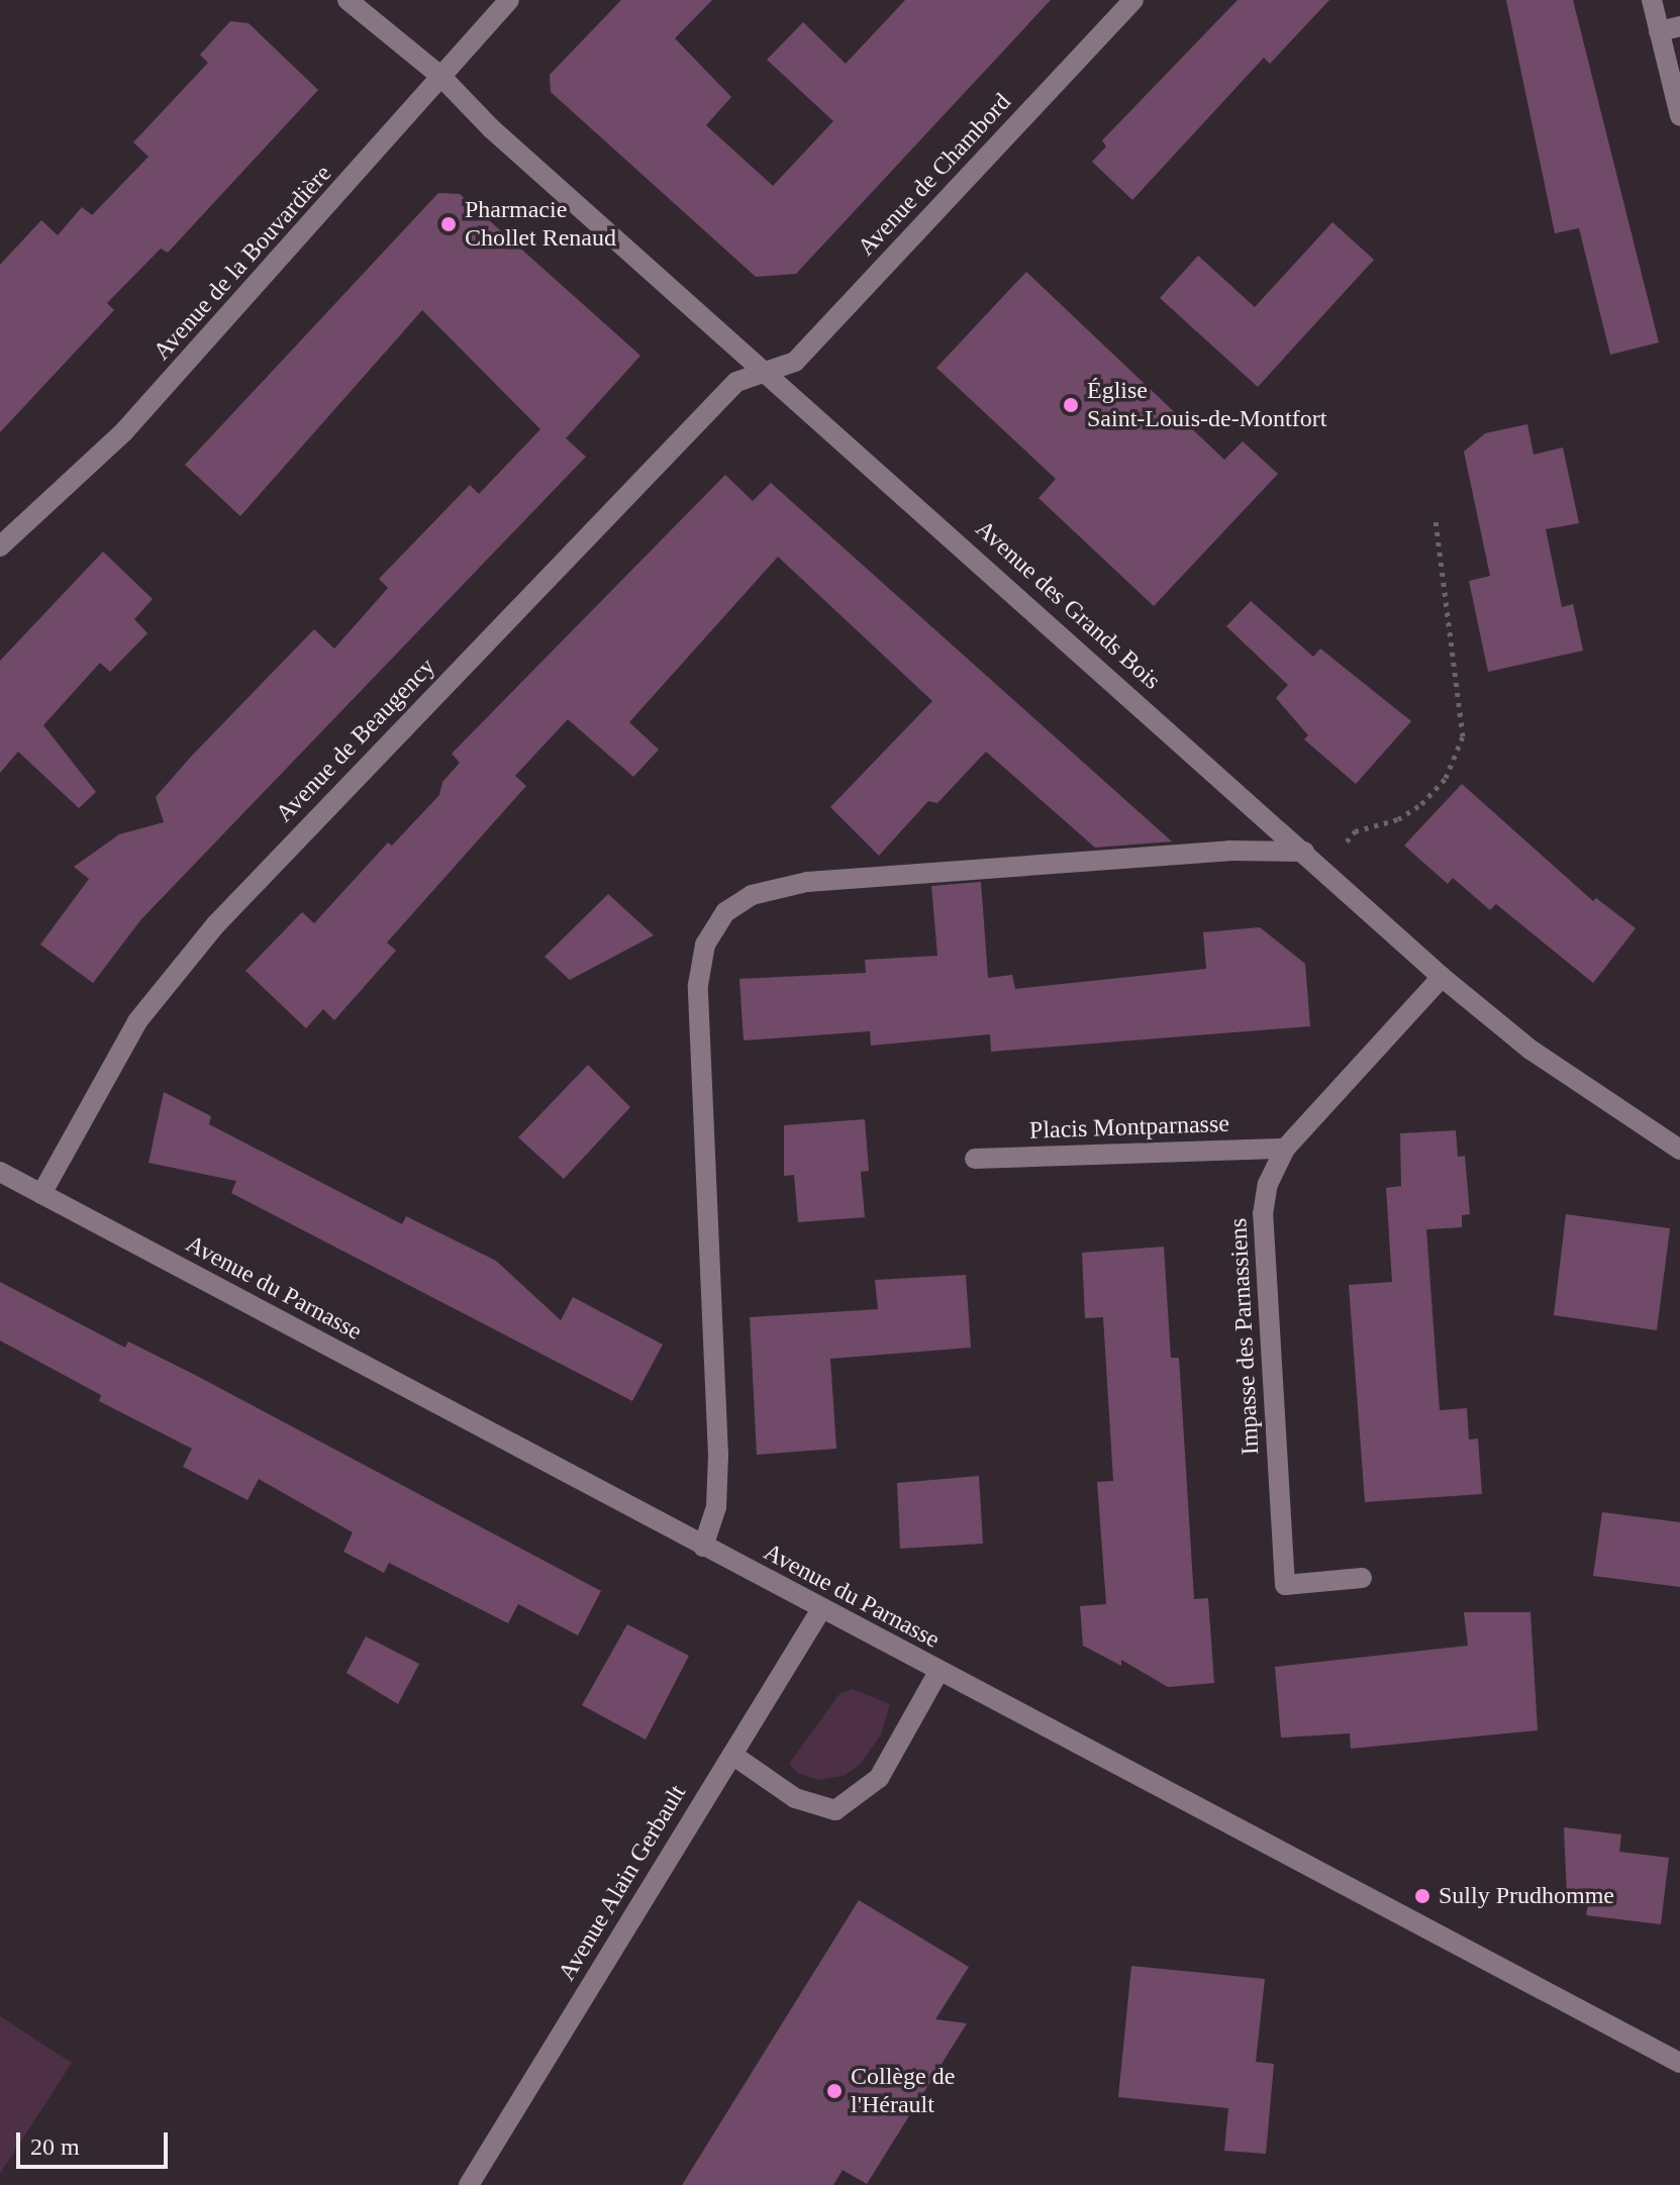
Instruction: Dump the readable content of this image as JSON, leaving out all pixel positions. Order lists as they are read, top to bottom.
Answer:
{
  "streets": {
    "street": [
      "Avenue de Chambord",
      "Avenue de la Bouvardière",
      "Avenue des Grands Bois",
      "Avenue de Beaugency",
      "Placis Montparnasse",
      "Avenue du Parnasse",
      "Impasse des Parnassiens",
      "Avenue Alain Gerbault"
    ]
  },
  "crossings": [
    ["Avenue de Chambord", "Avenue des Grands Bois"],
    ["Avenue de Chambord", "Avenue de Beaugency"],
    ["Avenue de la Bouvardière", "Avenue des Grands Bois"],
    ["Avenue des Grands Bois", "Avenue de Beaugency"],
    ["Avenue des Grands Bois", "Impasse des Parnassiens"],
    ["Avenue de Beaugency", "Avenue du Parnasse"],
    ["Placis Montparnasse", "Impasse des Parnassiens"],
    ["Avenue du Parnasse", "Avenue Alain Gerbault"]
  ],
  "places": [
    "Pharmacie Chollet Renaud",
    "Église Saint-Louis-de-Montfort",
    "Sully Prudhomme",
    "Collège de l'Hérault"
  ],
  "scale_bar": "20 m"
}
